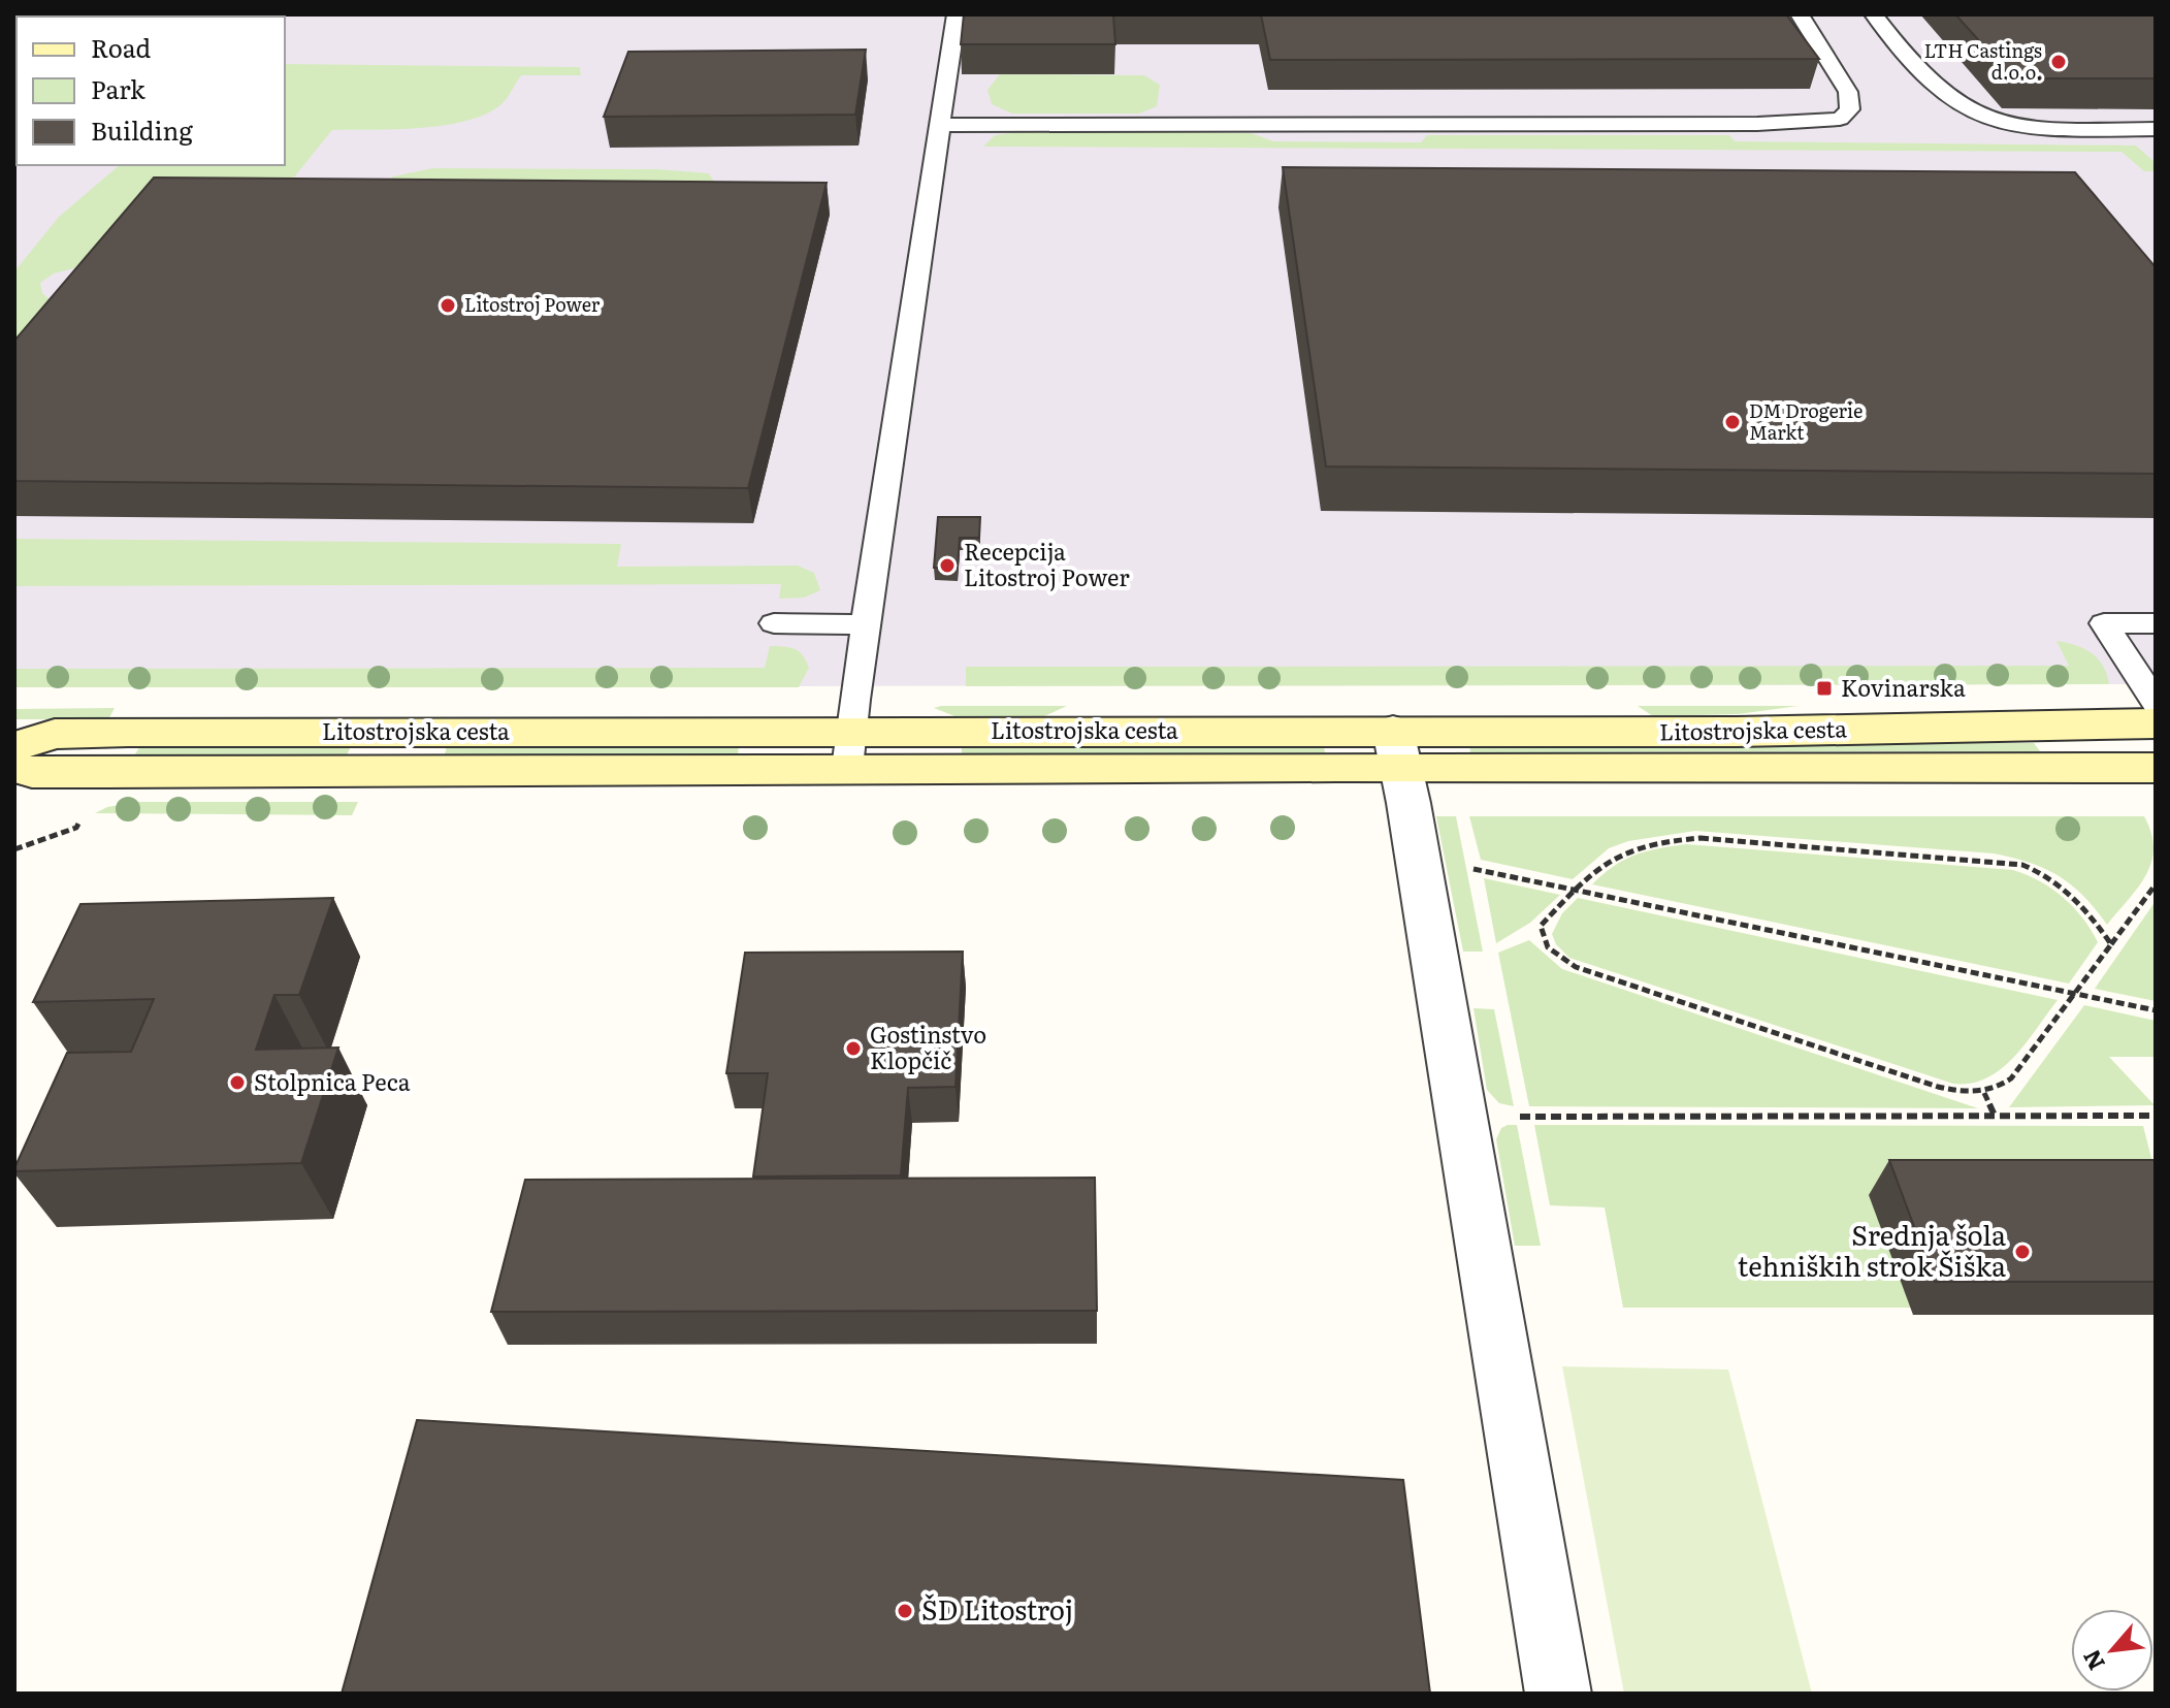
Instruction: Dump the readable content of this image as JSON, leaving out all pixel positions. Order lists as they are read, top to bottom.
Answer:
{
  "streets": {
    "main road": ["Litostrojska cesta"]
  },
  "places": {
    "other": [
      "LTH Castings d.o.o.",
      "Litostroj Power",
      "DM Drogerie Markt",
      "Recepcija Litostroj Power",
      "Gostinstvo Klopčič",
      "Stolpnica Peca",
      "Srednja šola tehniških strok Šiška",
      "ŠD Litostroj"
    ],
    "transit": ["Kovinarska"]
  },
  "legend": ["Road", "Park", "Building"],
  "north": "bottom left"
}
